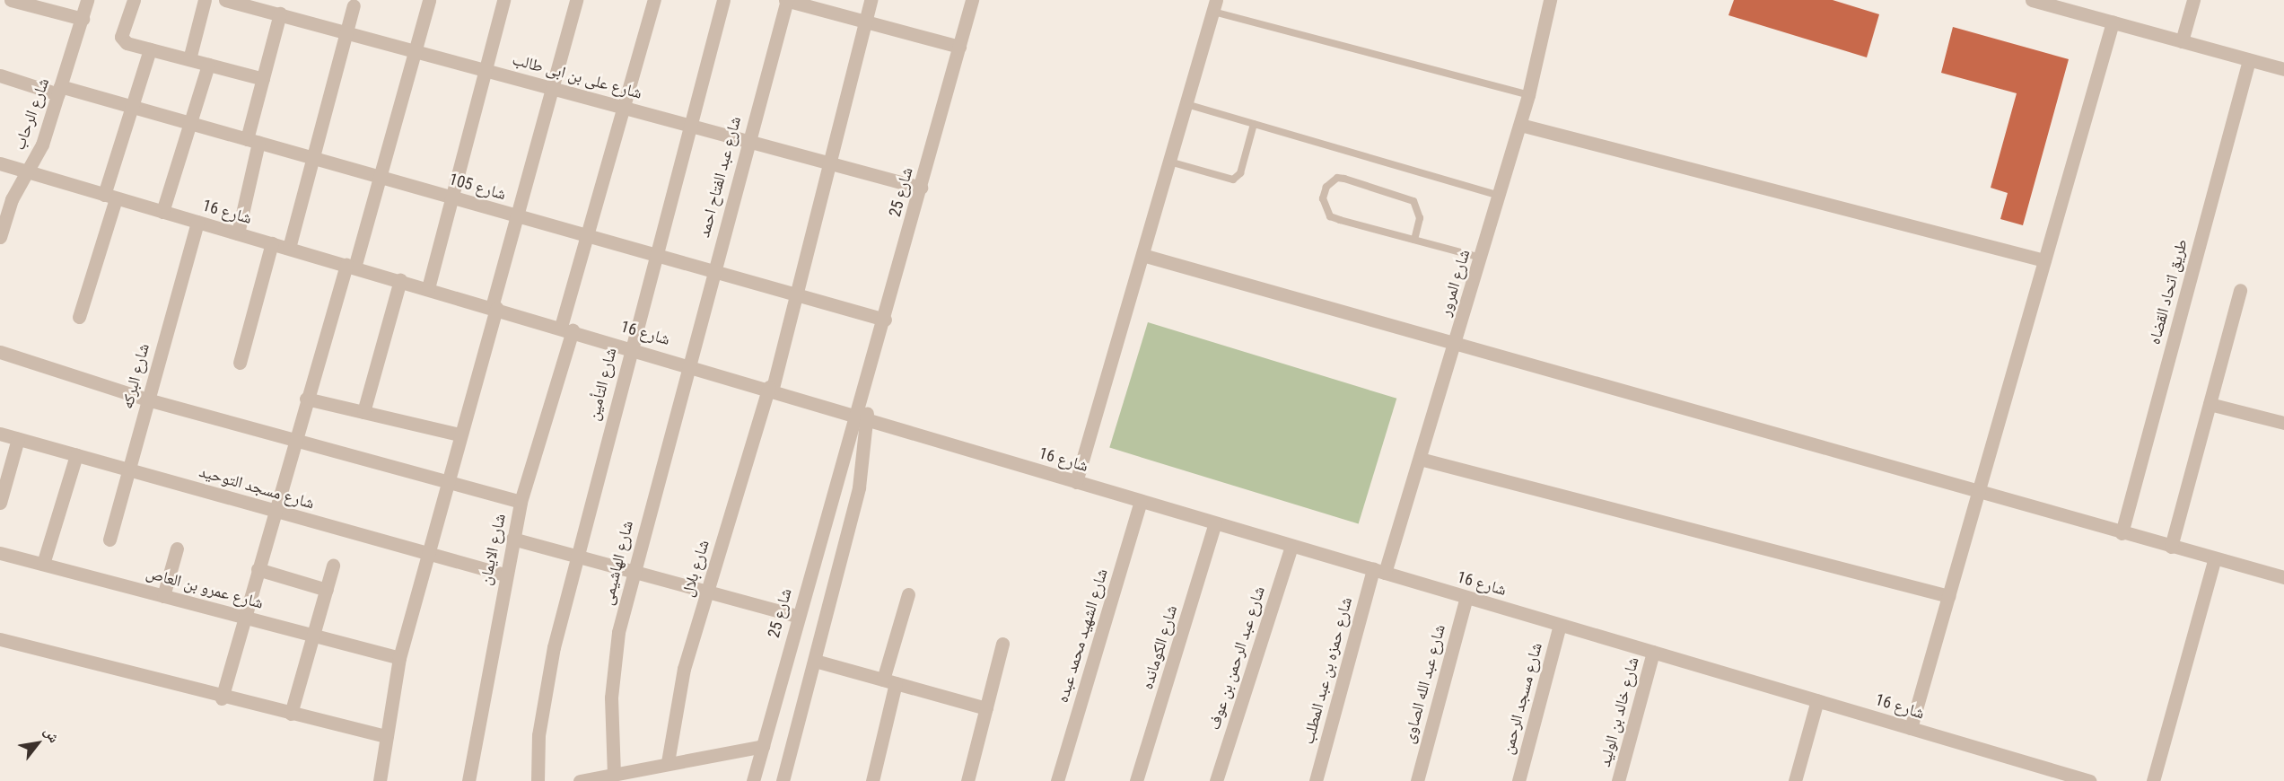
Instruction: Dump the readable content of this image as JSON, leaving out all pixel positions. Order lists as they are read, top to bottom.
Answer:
{
  "streets": {
    "street": [
      "شارع على بن ابى طالب",
      "شارع الرحاب",
      "شارع عبد الفتاح احمد",
      "شارع 105",
      "شارع 25",
      "شارع 16",
      "شارع المرور",
      "طريق اتحاد القضاه",
      "شارع البركه",
      "شارع التأمين",
      "شارع مسجد التوحيد",
      "شارع الايمان",
      "شارع الهاشيمى",
      "شارع بلال",
      "شارع عمرو بن العاص",
      "شارع الشهيد محمد عبده",
      "شارع الكومانده",
      "شارع عبد الرحمن بن عوف",
      "شارع حمزه بن عبد المطلب",
      "شارع عبد الله الصاوى",
      "شارع مسجد الرحمن",
      "شارع خالد بن الوليد"
    ]
  },
  "crossings": [
    ["شارع على بن ابى طالب", "شارع عبد الفتاح احمد"],
    ["شارع على بن ابى طالب", "شارع 25"],
    ["شارع على بن ابى طالب", "شارع التأمين"],
    ["شارع على بن ابى طالب", "شارع الايمان"],
    ["شارع على بن ابى طالب", "شارع بلال"],
    ["شارع الرحاب", "شارع 105"],
    ["شارع الرحاب", "شارع 16"],
    ["شارع عبد الفتاح احمد", "شارع 105"],
    ["شارع عبد الفتاح احمد", "شارع 16"],
    ["شارع عبد الفتاح احمد", "شارع الهاشيمى"],
    ["شارع 105", "شارع 25"],
    ["شارع 105", "شارع التأمين"],
    ["شارع 105", "شارع الايمان"],
    ["شارع 105", "شارع بلال"],
    ["شارع 25", "شارع 16"],
    ["شارع 16", "شارع المرور"],
    ["شارع 16", "شارع البركه"],
    ["شارع 16", "شارع التأمين"],
    ["شارع 16", "شارع الايمان"],
    ["شارع 16", "شارع الهاشيمى"],
    ["شارع 16", "شارع بلال"],
    ["شارع 16", "شارع الشهيد محمد عبده"],
    ["شارع 16", "شارع الكومانده"],
    ["شارع 16", "شارع عبد الرحمن بن عوف"],
    ["شارع 16", "شارع حمزه بن عبد المطلب"],
    ["شارع 16", "شارع عبد الله الصاوى"],
    ["شارع 16", "شارع مسجد الرحمن"],
    ["شارع 16", "شارع خالد بن الوليد"],
    ["شارع المرور", "شارع حمزه بن عبد المطلب"],
    ["شارع البركه", "شارع مسجد التوحيد"],
    ["شارع مسجد التوحيد", "شارع الايمان"]
  ],
  "north": "top right"
}
